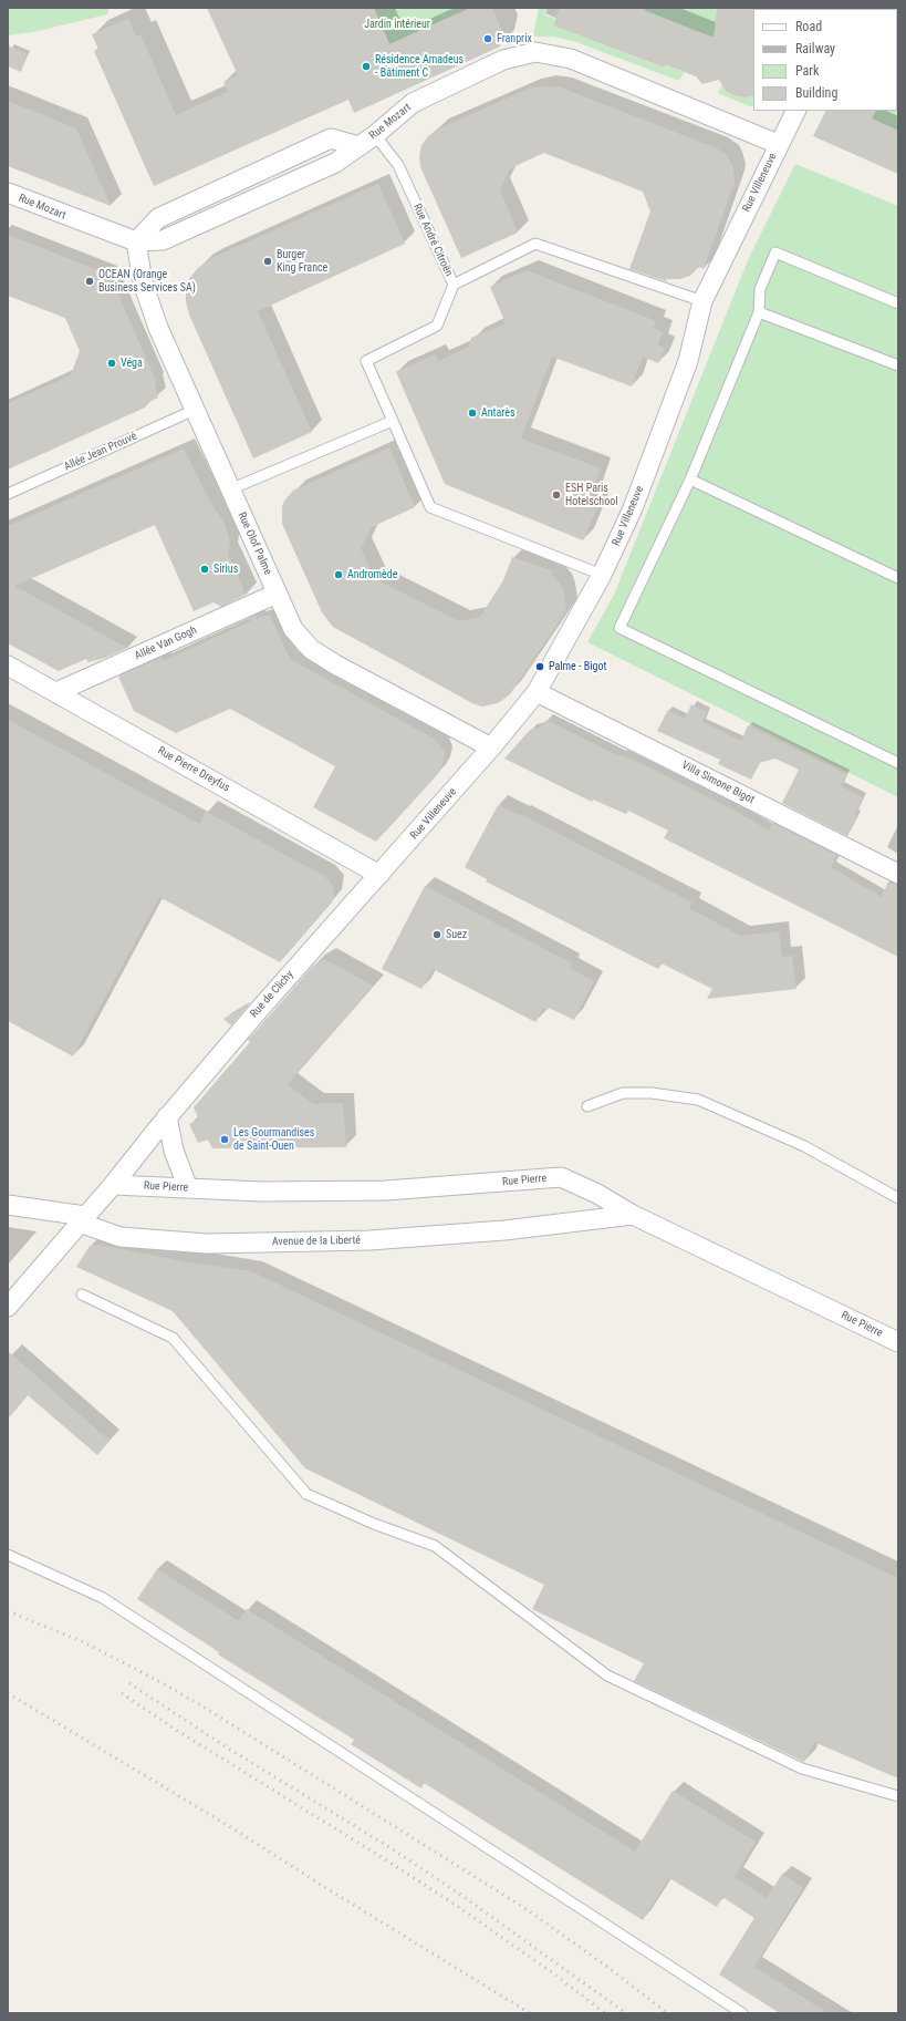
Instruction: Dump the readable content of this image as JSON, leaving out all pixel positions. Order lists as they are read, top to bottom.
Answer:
{
  "streets": {
    "street": [
      "Rue Mozart",
      "Rue Villeneuve",
      "Rue Olof Palme",
      "Allée Van Gogh",
      "Rue Pierre Dreyfus",
      "Villa Simone Bigot",
      "Rue de Clichy",
      "Rue Pierre",
      "Avenue de la Liberté"
    ],
    "lane": ["Rue André Citroën", "Allée Jean Prouvé"]
  },
  "crossings": [
    ["Rue Mozart", "Rue Villeneuve"],
    ["Rue Mozart", "Rue André Citroën"],
    ["Rue Mozart", "Rue Olof Palme"],
    ["Rue Villeneuve", "Rue Olof Palme"],
    ["Rue Villeneuve", "Rue Pierre Dreyfus"],
    ["Rue Villeneuve", "Villa Simone Bigot"],
    ["Rue Villeneuve", "Rue de Clichy"],
    ["Allée Jean Prouvé", "Rue Olof Palme"],
    ["Rue Olof Palme", "Allée Van Gogh"],
    ["Allée Van Gogh", "Rue Pierre Dreyfus"],
    ["Rue Pierre Dreyfus", "Rue de Clichy"],
    ["Rue de Clichy", "Rue Pierre"],
    ["Rue de Clichy", "Avenue de la Liberté"],
    ["Rue Pierre", "Avenue de la Liberté"]
  ],
  "parks": ["Jardin intérieur"],
  "places": [
    "Franprix",
    "Résidence Amadeus - Bâtiment C",
    "Burger King France",
    "OCEAN (Orange Business Services SA)",
    "Véga",
    "Antarès",
    "ESH Paris Hotelschool",
    "Sirius",
    "Andromède",
    "Palme - Bigot",
    "Suez",
    "Les Gourmandises de Saint-Ouen"
  ],
  "legend": [
    "Road",
    "Railway",
    "Park",
    "Building"
  ]
}
